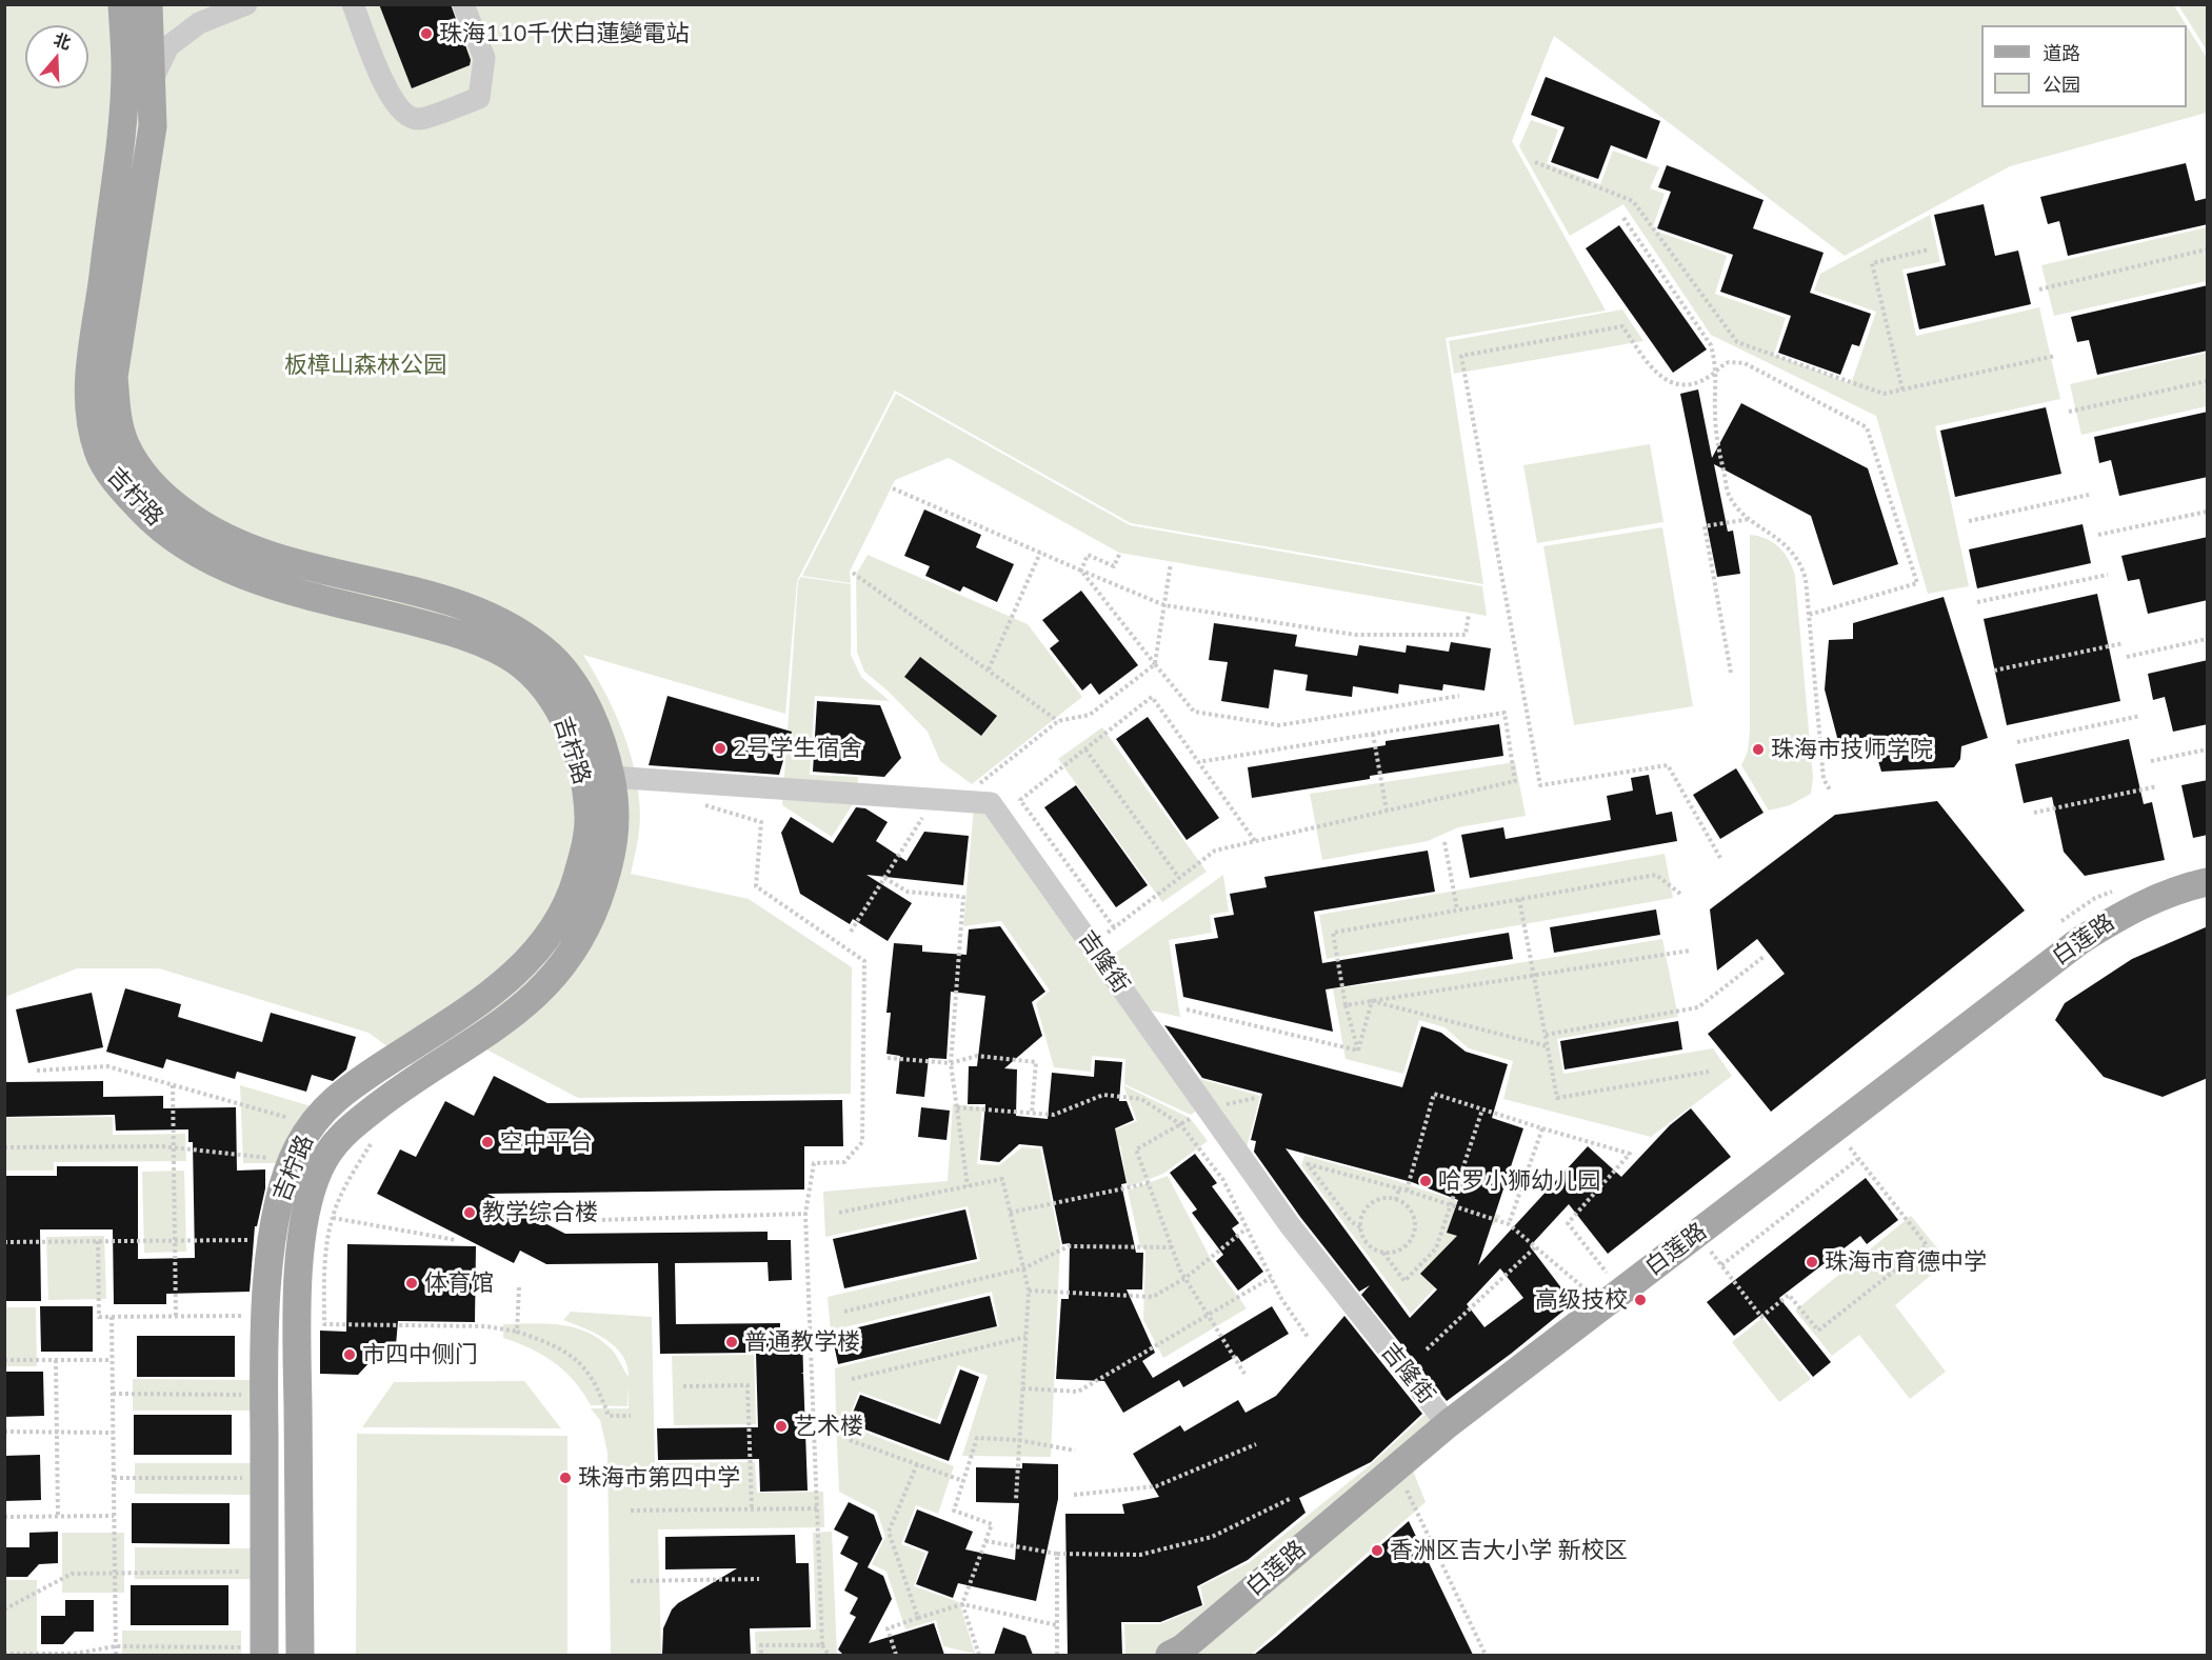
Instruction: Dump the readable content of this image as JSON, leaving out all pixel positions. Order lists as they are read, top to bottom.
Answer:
{
  "streets": {
    "main road": ["吉柠路", "白莲路"],
    "lane": ["吉隆街"]
  },
  "crossings": [
    ["吉柠路", "吉隆街"],
    ["白莲路", "吉隆街"]
  ],
  "parks": ["板樟山森林公园"],
  "places": [
    "珠海110千伏白蓮變電站",
    "2号学生宿舍",
    "珠海市技师学院",
    "空中平台",
    "哈罗小狮幼儿园",
    "教学综合楼",
    "珠海市育德中学",
    "体育馆",
    "高级技校",
    "普通教学楼",
    "市四中侧门",
    "艺术楼",
    "珠海市第四中学",
    "香洲区吉大小学 新校区"
  ],
  "legend": ["道路", "公园"],
  "north": "top"
}
